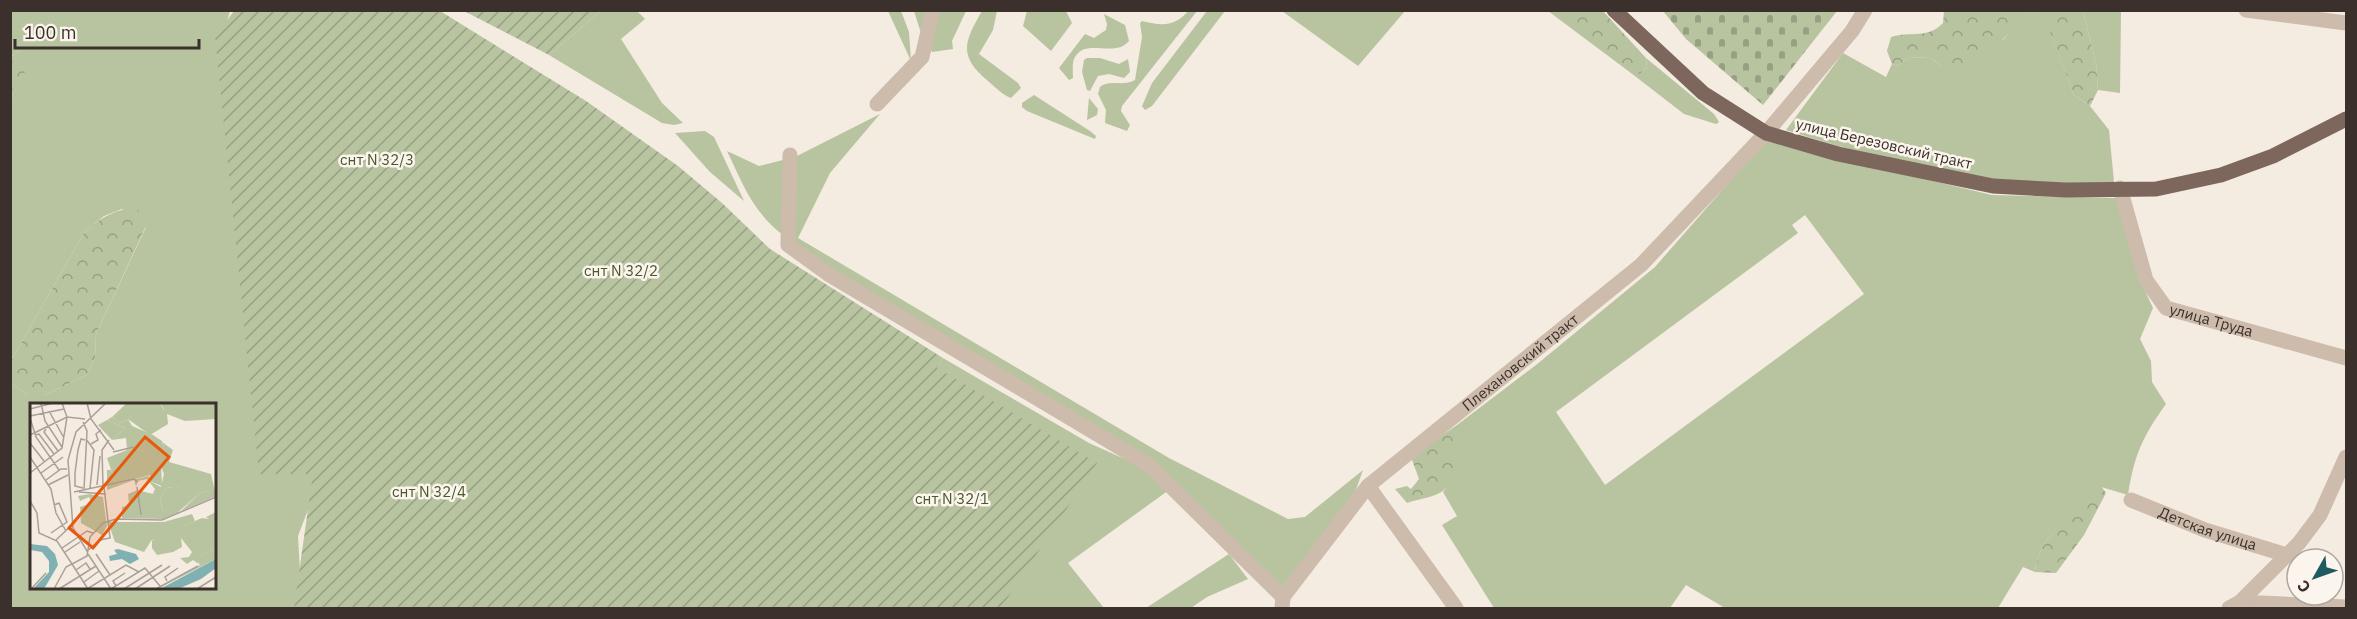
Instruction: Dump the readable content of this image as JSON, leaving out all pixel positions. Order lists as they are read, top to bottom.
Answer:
{
  "streets": {
    "main road": ["улица Березовский тракт"],
    "street": ["улица Труда", "Плехановский тракт", "Детская улица"]
  },
  "crossings": [
    ["улица Березовский тракт", "улица Труда"],
    ["улица Березовский тракт", "Плехановский тракт"]
  ],
  "parks": [
    "снт N 32/3",
    "снт N 32/2",
    "снт N 32/4",
    "снт N 32/1"
  ],
  "scale_bar": "100 m",
  "north": "bottom left"
}
